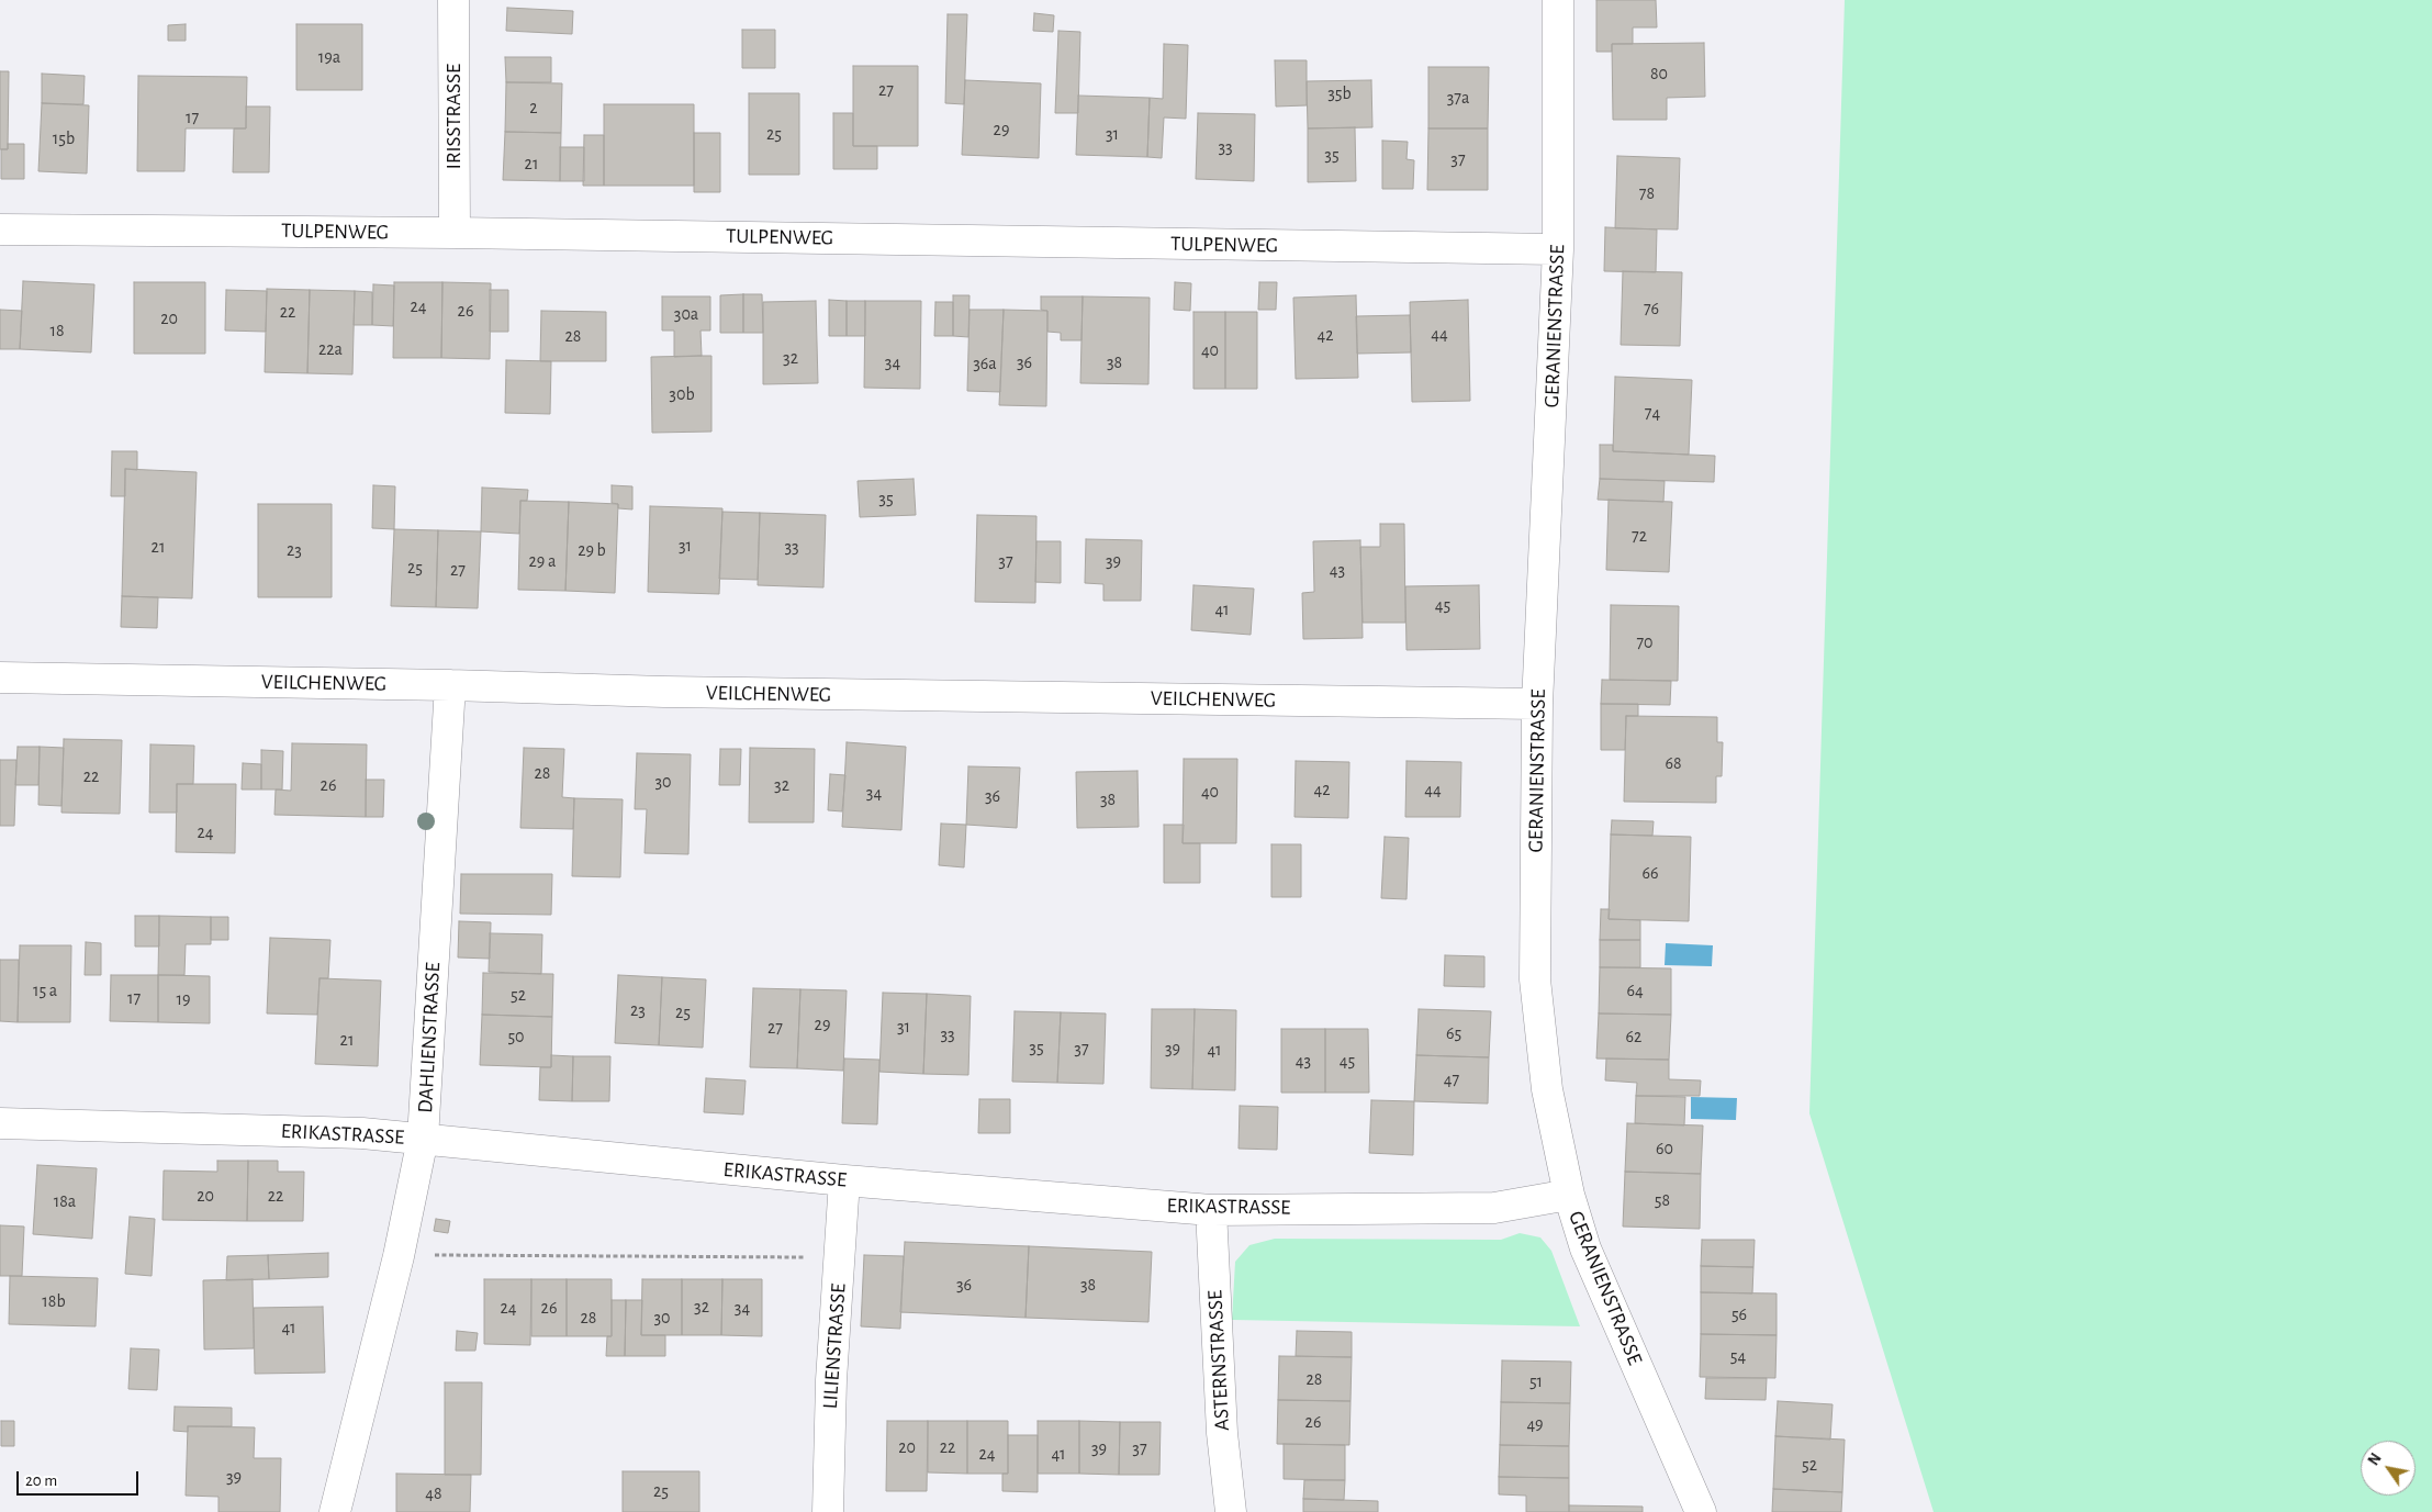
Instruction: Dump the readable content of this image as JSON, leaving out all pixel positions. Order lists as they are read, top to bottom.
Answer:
{
  "streets": {
    "street": [
      "IRISSTRASSE",
      "TULPENWEG",
      "GERANIENSTRASSE",
      "VEILCHENWEG",
      "DAHLIENSTRASSE",
      "ERIKASTRASSE",
      "LILIENSTRASSE",
      "ASTERNSTRASSE"
    ]
  },
  "crossings": [
    ["IRISSTRASSE", "TULPENWEG"],
    ["TULPENWEG", "GERANIENSTRASSE"],
    ["GERANIENSTRASSE", "VEILCHENWEG"],
    ["GERANIENSTRASSE", "ERIKASTRASSE"],
    ["VEILCHENWEG", "DAHLIENSTRASSE"],
    ["DAHLIENSTRASSE", "ERIKASTRASSE"],
    ["ERIKASTRASSE", "LILIENSTRASSE"],
    ["ERIKASTRASSE", "ASTERNSTRASSE"]
  ],
  "house_numbers": [
    "19a",
    "80",
    "27",
    "35b",
    "37a",
    "2",
    "17",
    "29",
    "25",
    "31",
    "15b",
    "33",
    "35",
    "37",
    "21",
    "78",
    "24",
    "76",
    "26",
    "22",
    "30a",
    "20",
    "18",
    "44",
    "42",
    "28",
    "22a",
    "40",
    "32",
    "34",
    "36",
    "38",
    "36a",
    "30b",
    "74",
    "35",
    "72",
    "31",
    "21",
    "33",
    "23",
    "29 b",
    "29 a",
    "37",
    "39",
    "25",
    "27",
    "43",
    "45",
    "41",
    "70",
    "68",
    "28",
    "22",
    "30",
    "26",
    "32",
    "42",
    "44",
    "40",
    "34",
    "36",
    "38",
    "24",
    "66",
    "15 a",
    "64",
    "52",
    "17",
    "19",
    "23",
    "25",
    "29",
    "31",
    "27",
    "65",
    "33",
    "50",
    "62",
    "21",
    "35",
    "37",
    "39",
    "41",
    "43",
    "45",
    "47",
    "60",
    "20",
    "22",
    "58",
    "18a",
    "36",
    "38",
    "18b",
    "32",
    "24",
    "26",
    "34",
    "56",
    "28",
    "30",
    "41",
    "54",
    "28",
    "51",
    "26",
    "49",
    "20",
    "22",
    "39",
    "37",
    "24",
    "41",
    "52",
    "39",
    "25",
    "48"
  ],
  "scale_bar": "20 m",
  "north": "top left"
}
